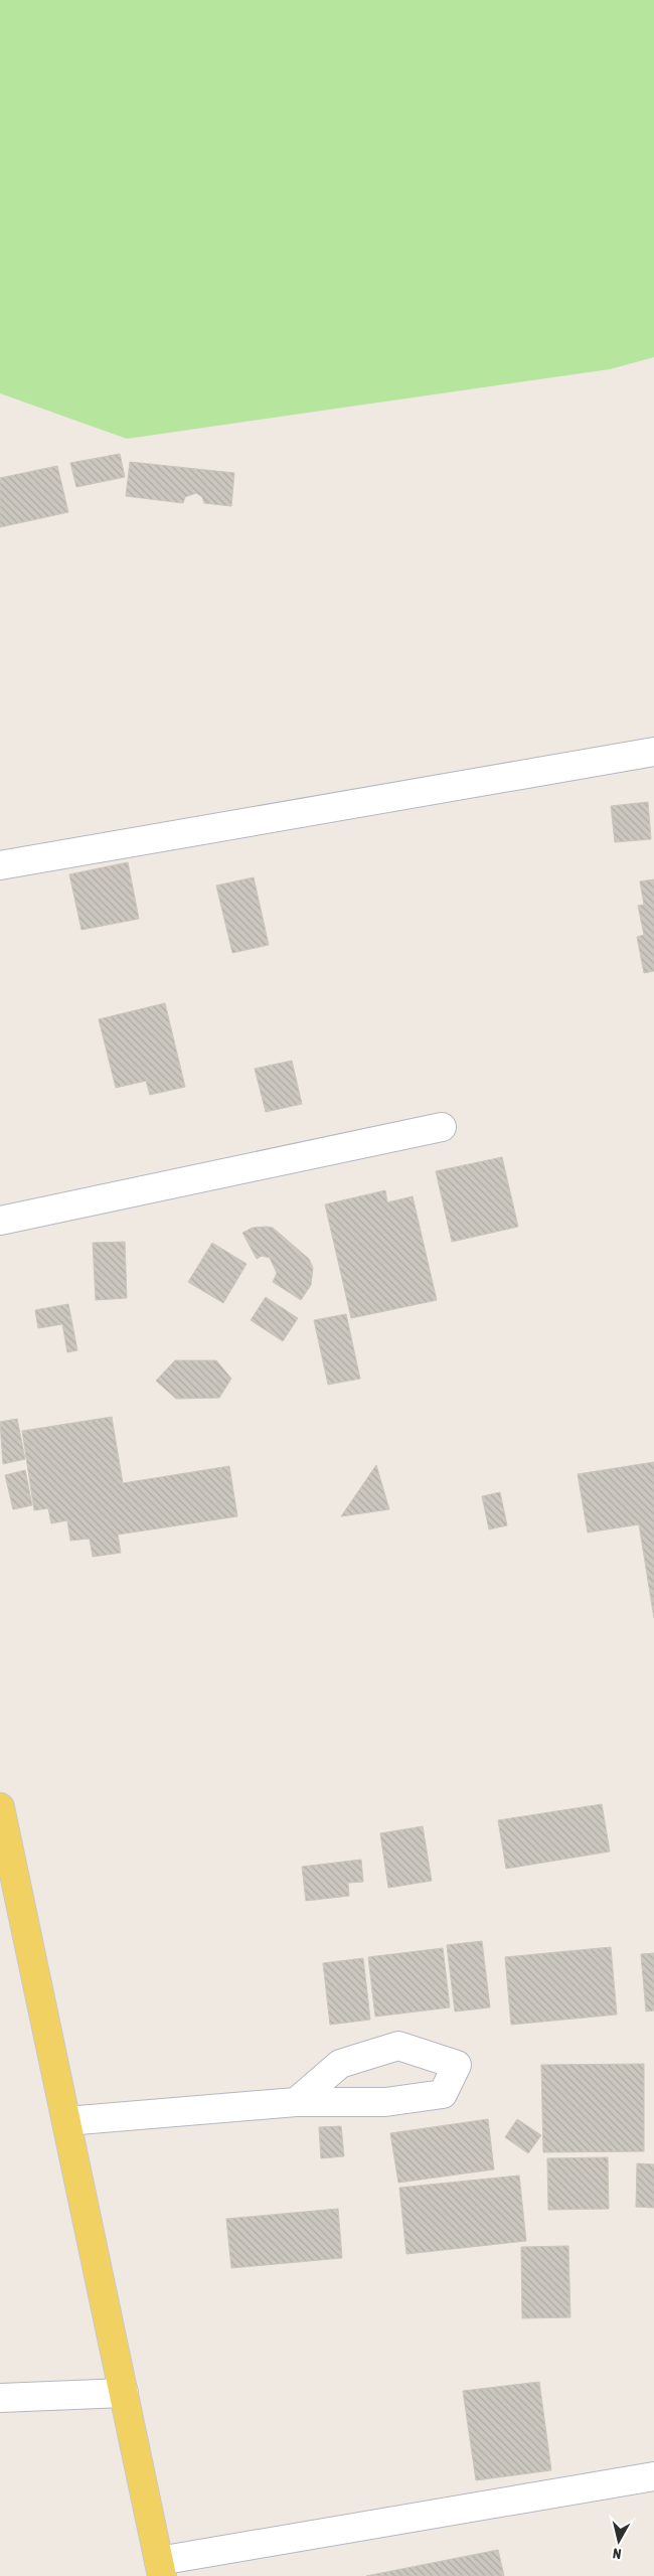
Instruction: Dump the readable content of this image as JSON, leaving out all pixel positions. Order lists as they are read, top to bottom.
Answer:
{
  "north": "bottom"
}
